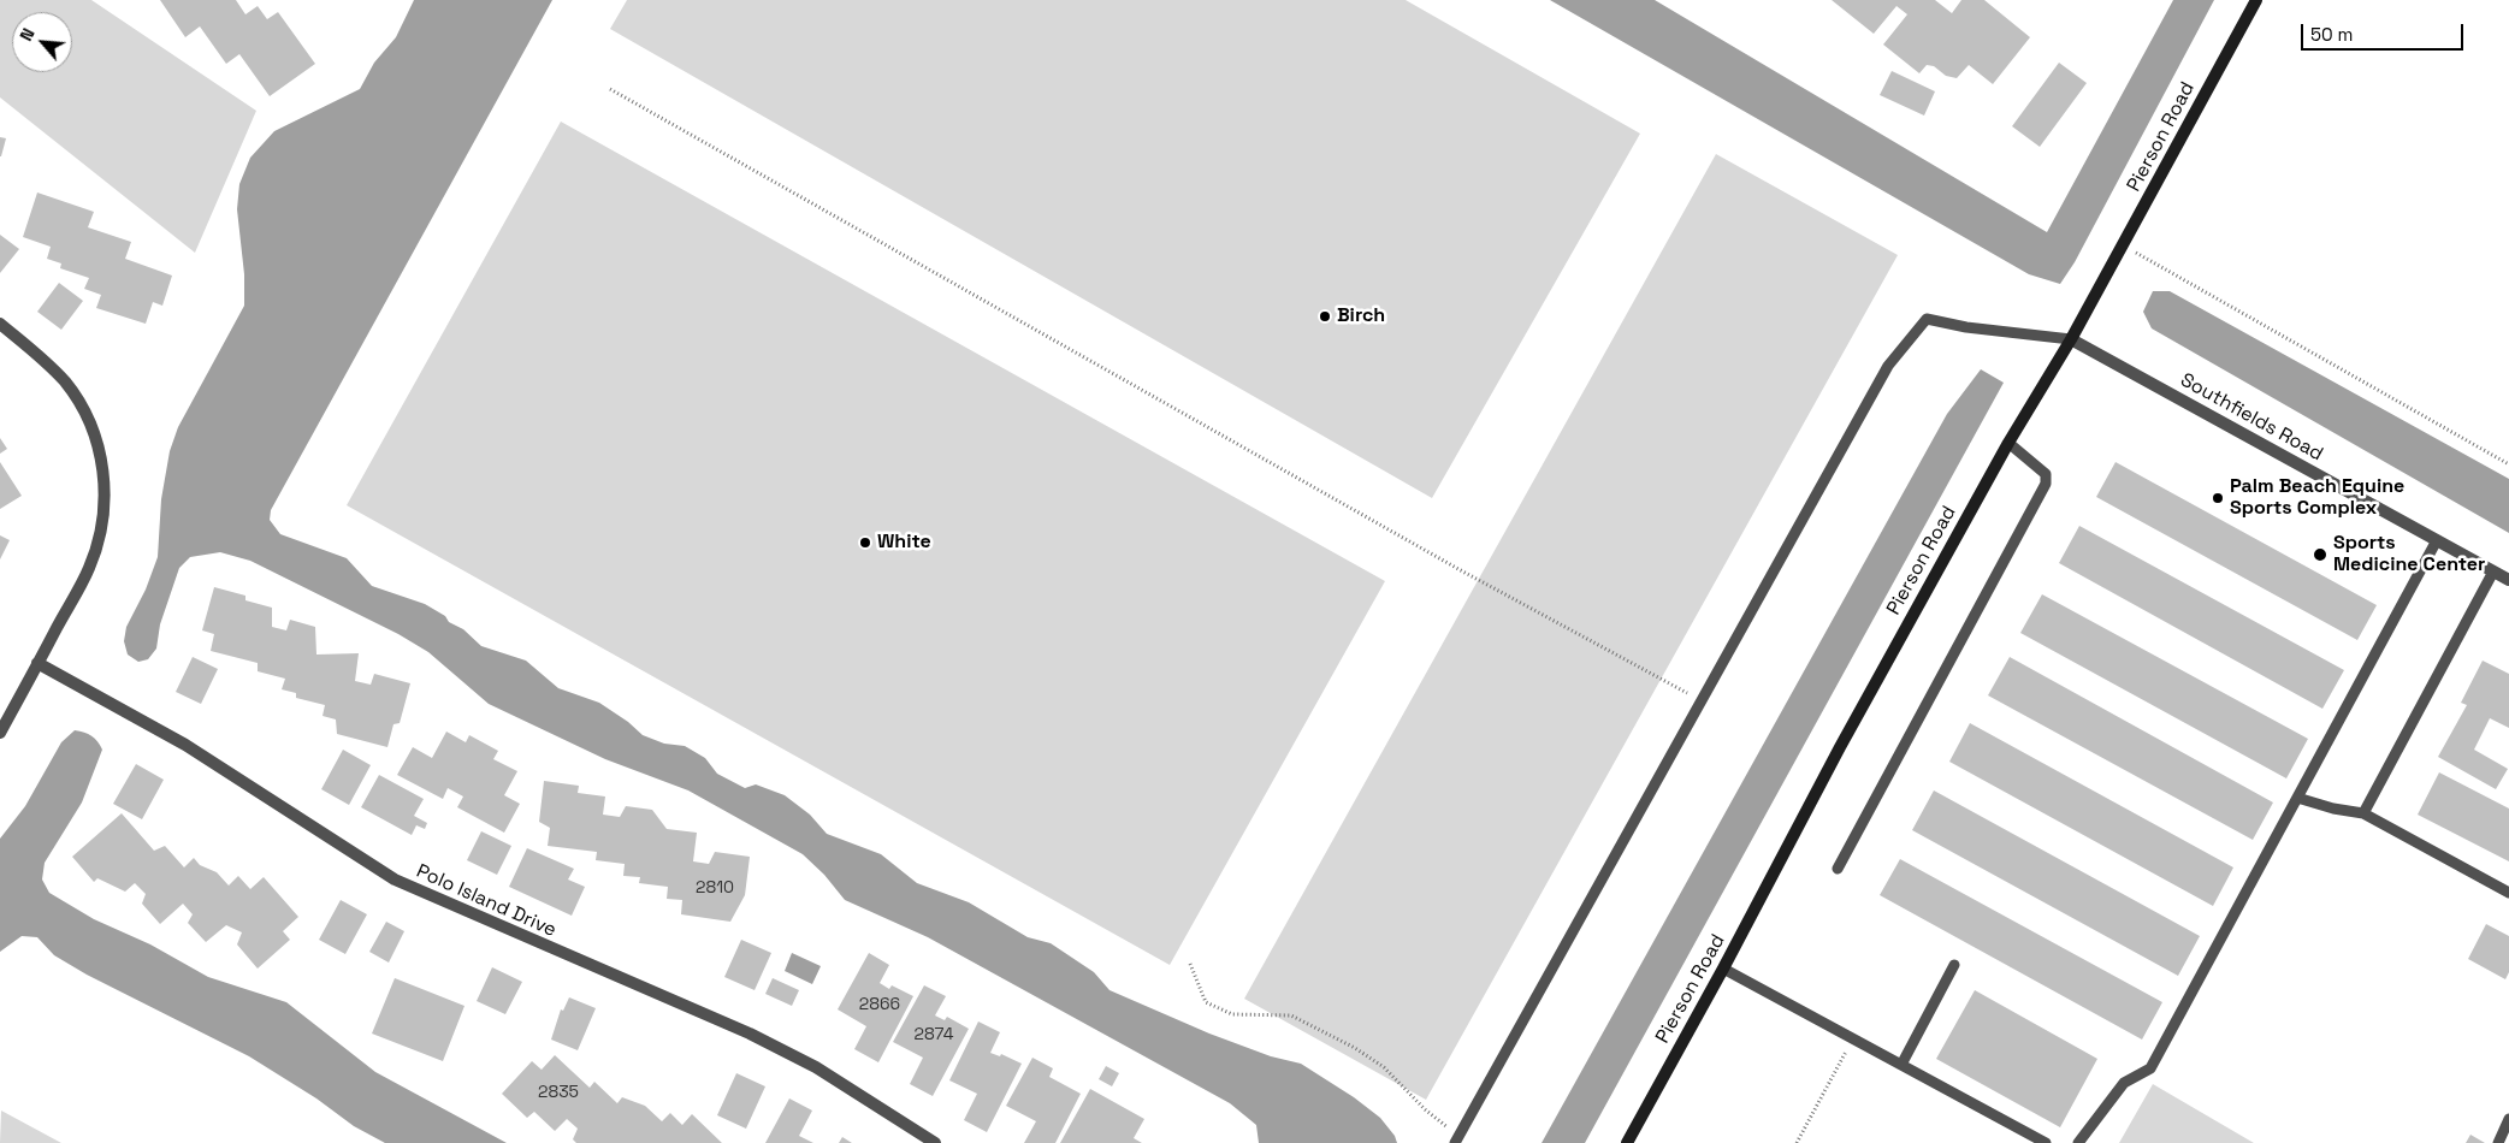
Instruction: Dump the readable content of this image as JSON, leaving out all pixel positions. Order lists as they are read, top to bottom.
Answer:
{
  "streets": {
    "street": ["Pierson Road", "Southfields Road", "Polo Island Drive"]
  },
  "crossings": [
    ["Pierson Road", "Southfields Road"]
  ],
  "places": [
    "Birch",
    "Palm Beach Equine Sports Complex",
    "White",
    "Sports Medicine Center"
  ],
  "house_numbers": [
    "2810",
    "2866",
    "2874",
    "2835"
  ],
  "scale_bar": "50 m",
  "north": "top left"
}
